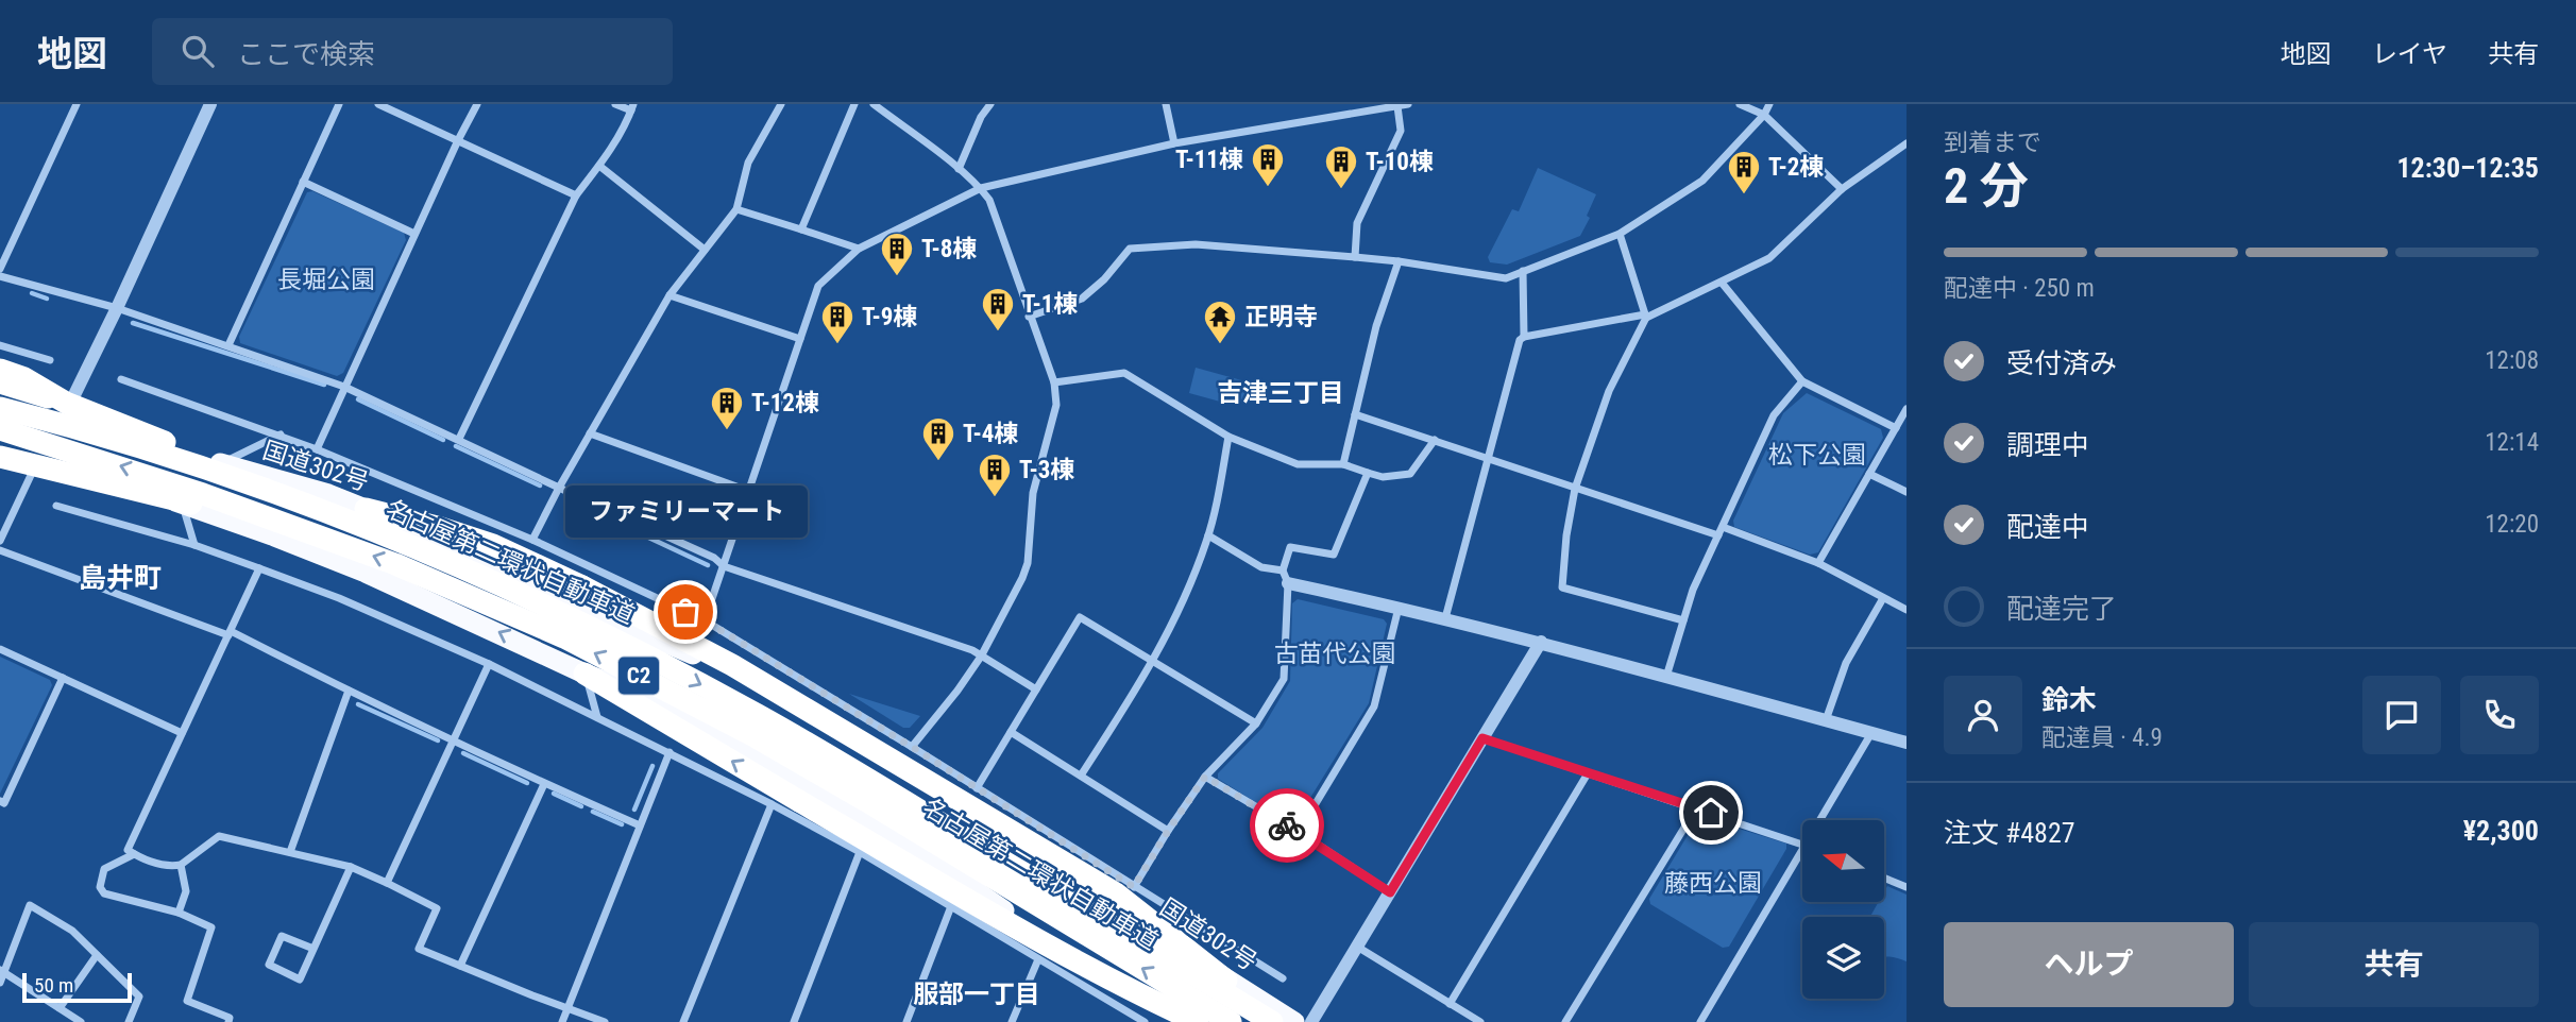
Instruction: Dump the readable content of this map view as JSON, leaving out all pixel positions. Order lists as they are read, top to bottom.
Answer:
{
  "streets": {
    "highway": ["国道302号", "名古屋第二環状自動車道", "C2"]
  },
  "districts": ["吉津三丁目", "島井町", "服部一丁目"],
  "parks": [
    "長堀公園",
    "松下公園",
    "古苗代公園",
    "藤西公園"
  ],
  "places": {
    "building": [
      "T-11棟",
      "T-10棟",
      "T-2棟",
      "T-8棟",
      "T-1棟",
      "T-9棟",
      "T-12棟",
      "T-4棟",
      "T-3棟"
    ],
    "temple": ["正明寺"],
    "other": ["ファミリーマート"]
  },
  "scale_bar": "50 m",
  "north": "left",
  "page": {
    "header": "地図",
    "search": "ここで検索",
    "nav": ["地図", "レイヤ", "共有"],
    "heading": ["2 分", "到着まで", "12:30–12:35"],
    "panel": [
      "鈴木",
      "配達員 · 4.9",
      "注文 #4827",
      "¥2,300"
    ],
    "bar": "配達中 · 250 m",
    "list": [
      ["受付済み", "12:08"],
      ["調理中", "12:14"],
      ["配達中", "12:20"],
      "配達完了"
    ],
    "bubble": "ファミリーマート",
    "buttons": ["ヘルプ", "共有"],
    "scale": "50 m"
  }
}
